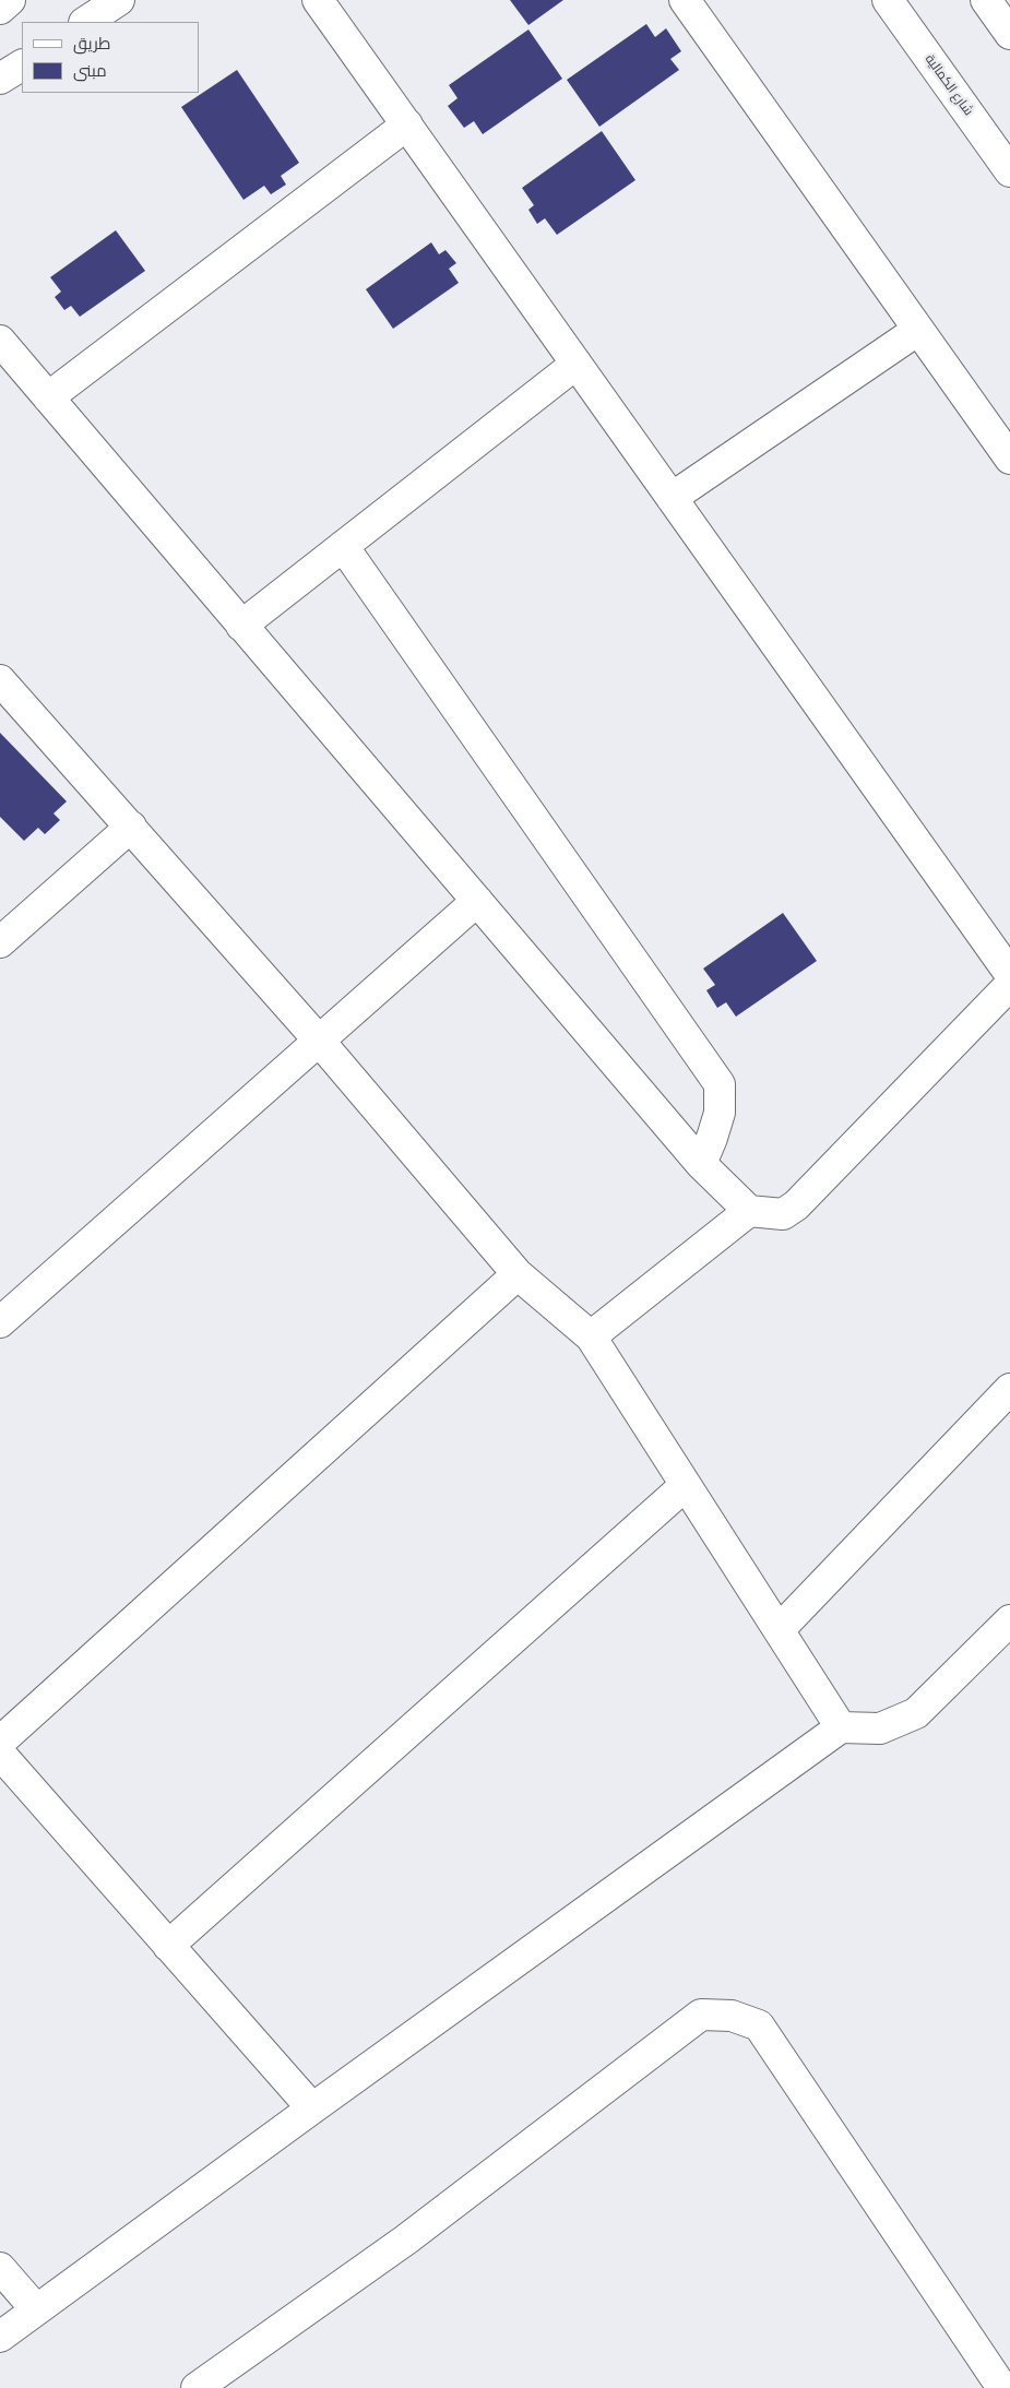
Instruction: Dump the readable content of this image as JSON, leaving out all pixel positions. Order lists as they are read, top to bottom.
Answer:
{
  "streets": {
    "street": ["شارع الكمالية"]
  },
  "legend": ["طريق", "مبنى"]
}
